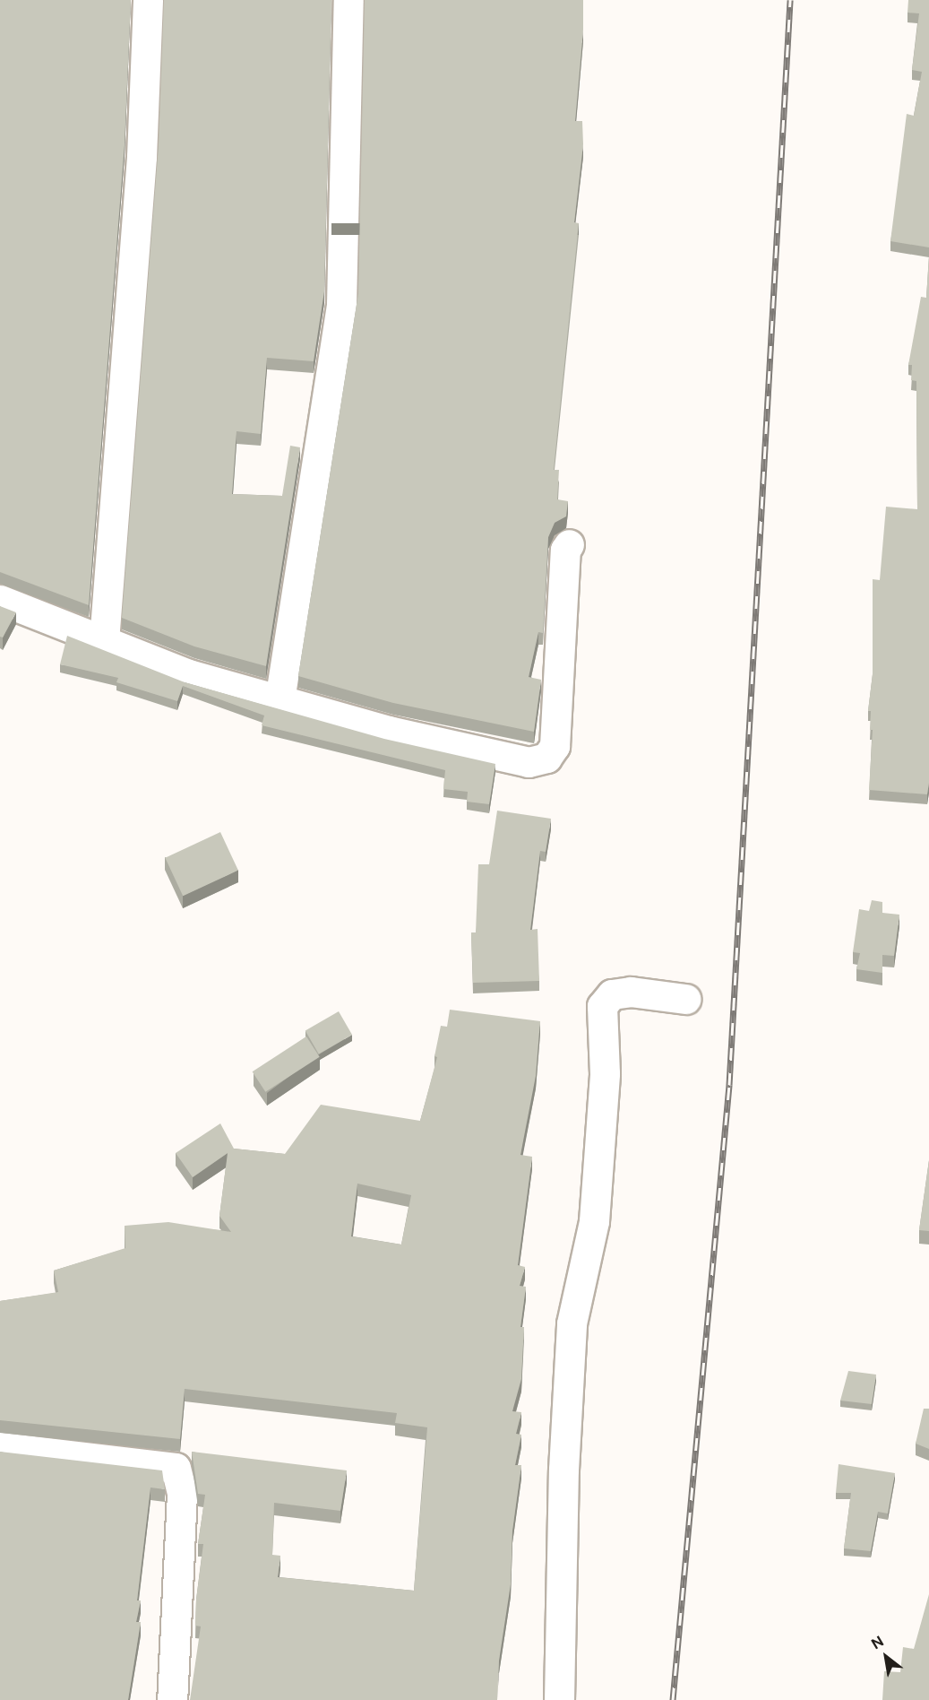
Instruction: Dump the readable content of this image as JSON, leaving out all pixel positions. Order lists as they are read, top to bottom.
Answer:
{
  "north": "top left"
}
